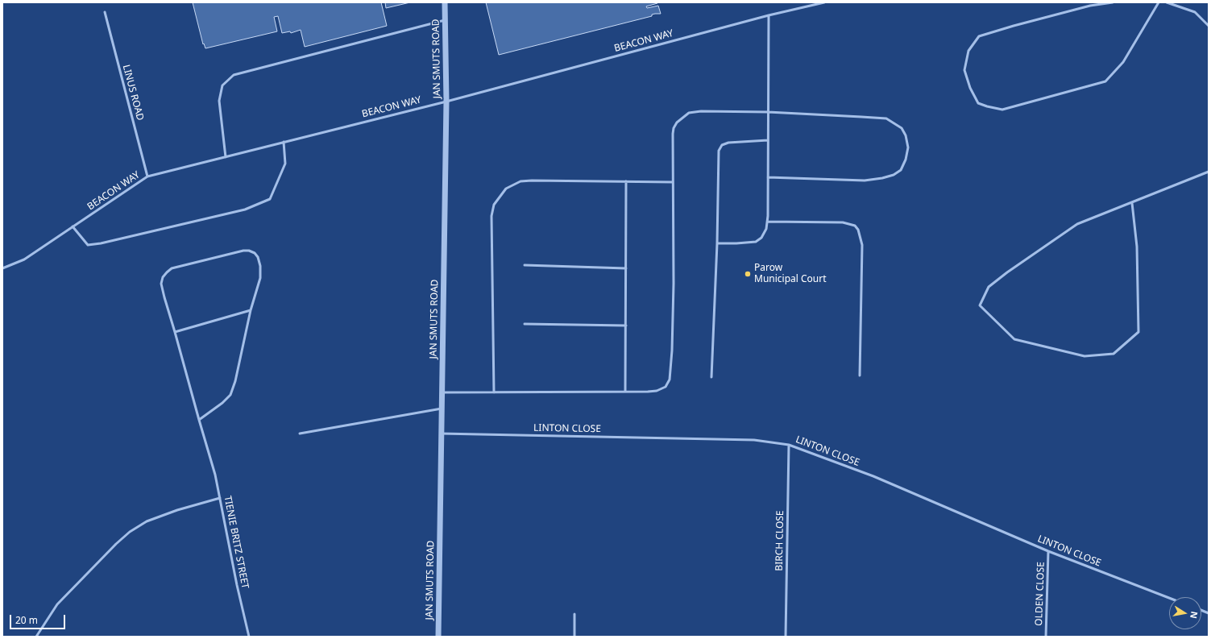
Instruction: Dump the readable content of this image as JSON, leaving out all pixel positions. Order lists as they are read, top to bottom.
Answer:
{
  "streets": {
    "street": ["JAN SMUTS ROAD"],
    "lane": [
      "BEACON WAY",
      "LINUS ROAD",
      "LINTON CLOSE",
      "BIRCH CLOSE",
      "TIENIE BRITZ STREET",
      "OLDEN CLOSE"
    ]
  },
  "crossings": [
    ["BEACON WAY", "JAN SMUTS ROAD"],
    ["BEACON WAY", "LINUS ROAD"],
    ["JAN SMUTS ROAD", "LINTON CLOSE"],
    ["LINTON CLOSE", "BIRCH CLOSE"],
    ["LINTON CLOSE", "OLDEN CLOSE"]
  ],
  "places": ["Parow Municipal Court"],
  "scale_bar": "20 m",
  "north": "right"
}
